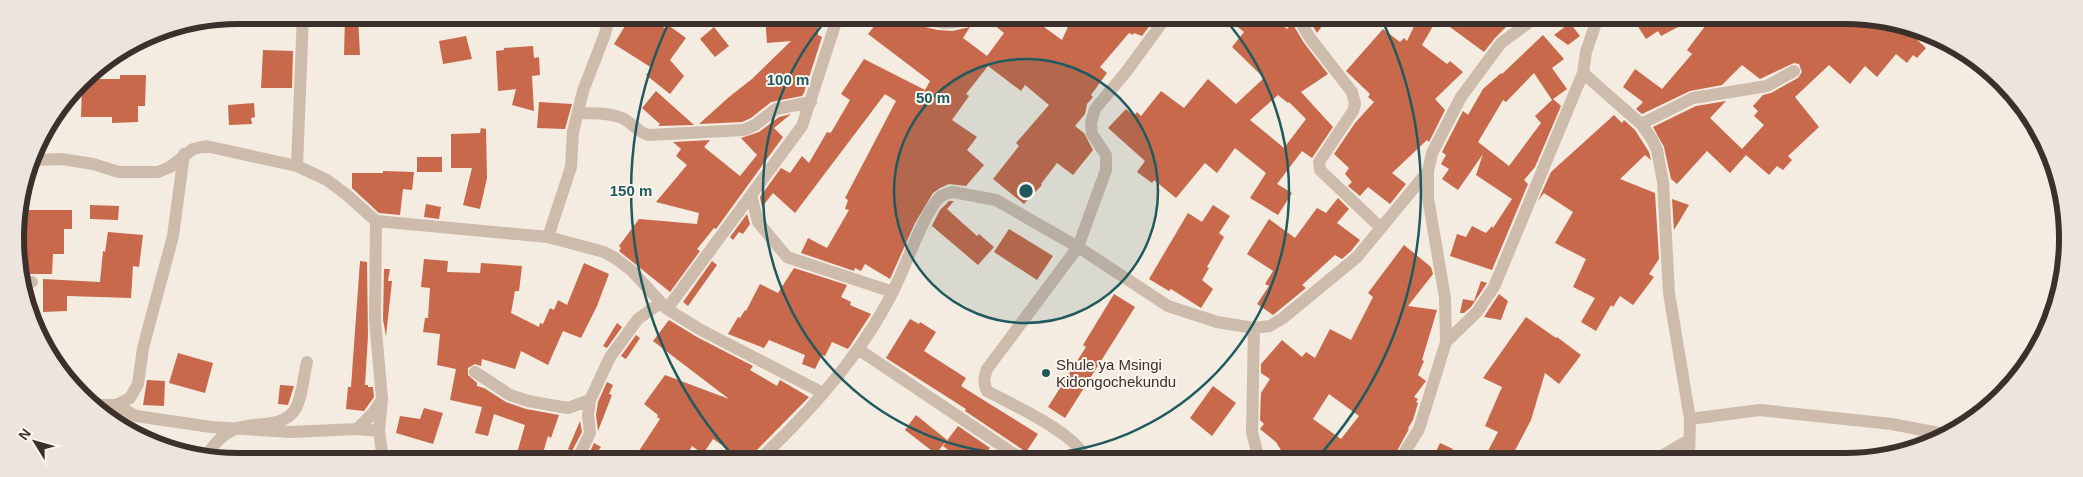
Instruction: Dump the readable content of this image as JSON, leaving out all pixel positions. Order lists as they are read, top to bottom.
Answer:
{
  "places": ["Shule ya Msingi Kidongochekundu"],
  "north": "top left",
  "rings": ["100 m", "50 m", "150 m"]
}
